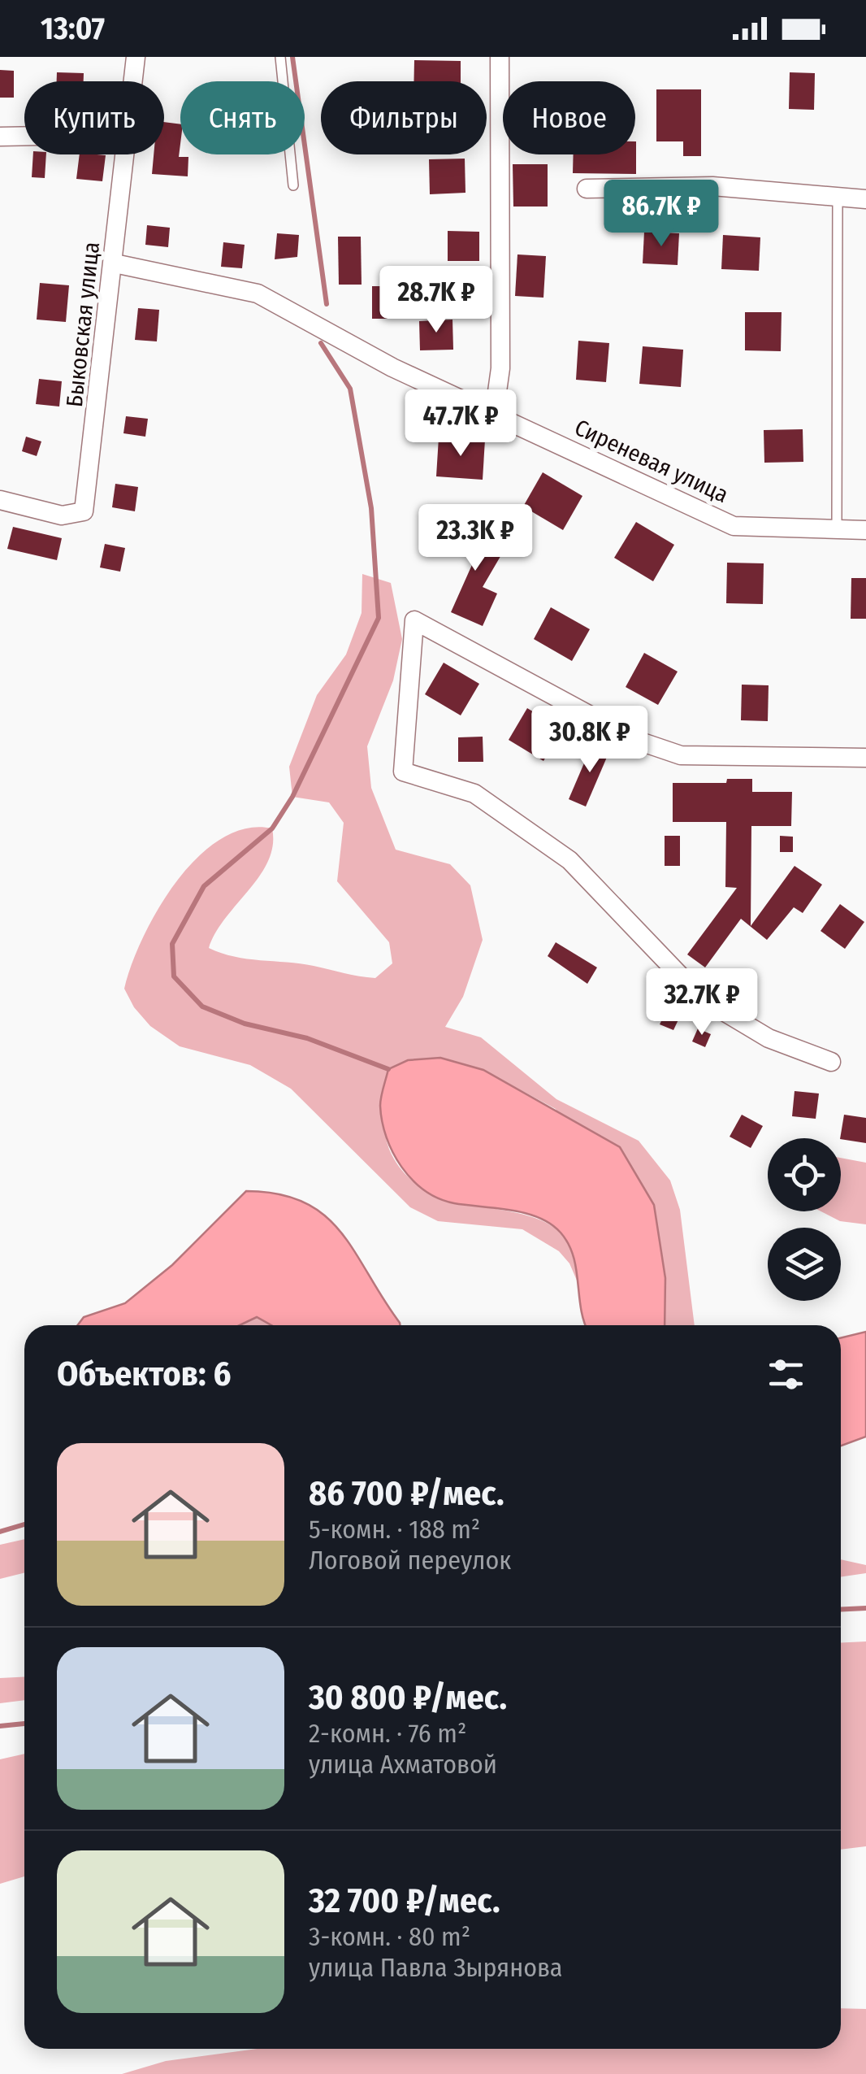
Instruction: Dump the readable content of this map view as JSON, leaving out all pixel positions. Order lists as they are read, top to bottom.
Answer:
{
  "streets": {
    "street": ["Быковская улица", "Сиреневая улица"]
  },
  "crossings": [
    ["Быковская улица", "Сиреневая улица"]
  ],
  "page": {
    "status": "13:07",
    "chip": [
      "Купить",
      "Снять",
      "Фильтры",
      "Новое"
    ],
    "price": [
      "86.7K ₽",
      "28.7K ₽",
      "47.7K ₽",
      "23.3K ₽",
      "30.8K ₽",
      "32.7K ₽"
    ],
    "heading": "Объектов: 6",
    "list": [
      {
        "name": "86 700 ₽/мес.",
        "note": "5-комн. · 188 m² · Логовой переулок"
      },
      {
        "name": "30 800 ₽/мес.",
        "note": "2-комн. · 76 m² · улица Ахматовой"
      },
      {
        "name": "32 700 ₽/мес.",
        "note": "3-комн. · 80 m² · улица Павла Зырянова"
      }
    ]
  }
}
